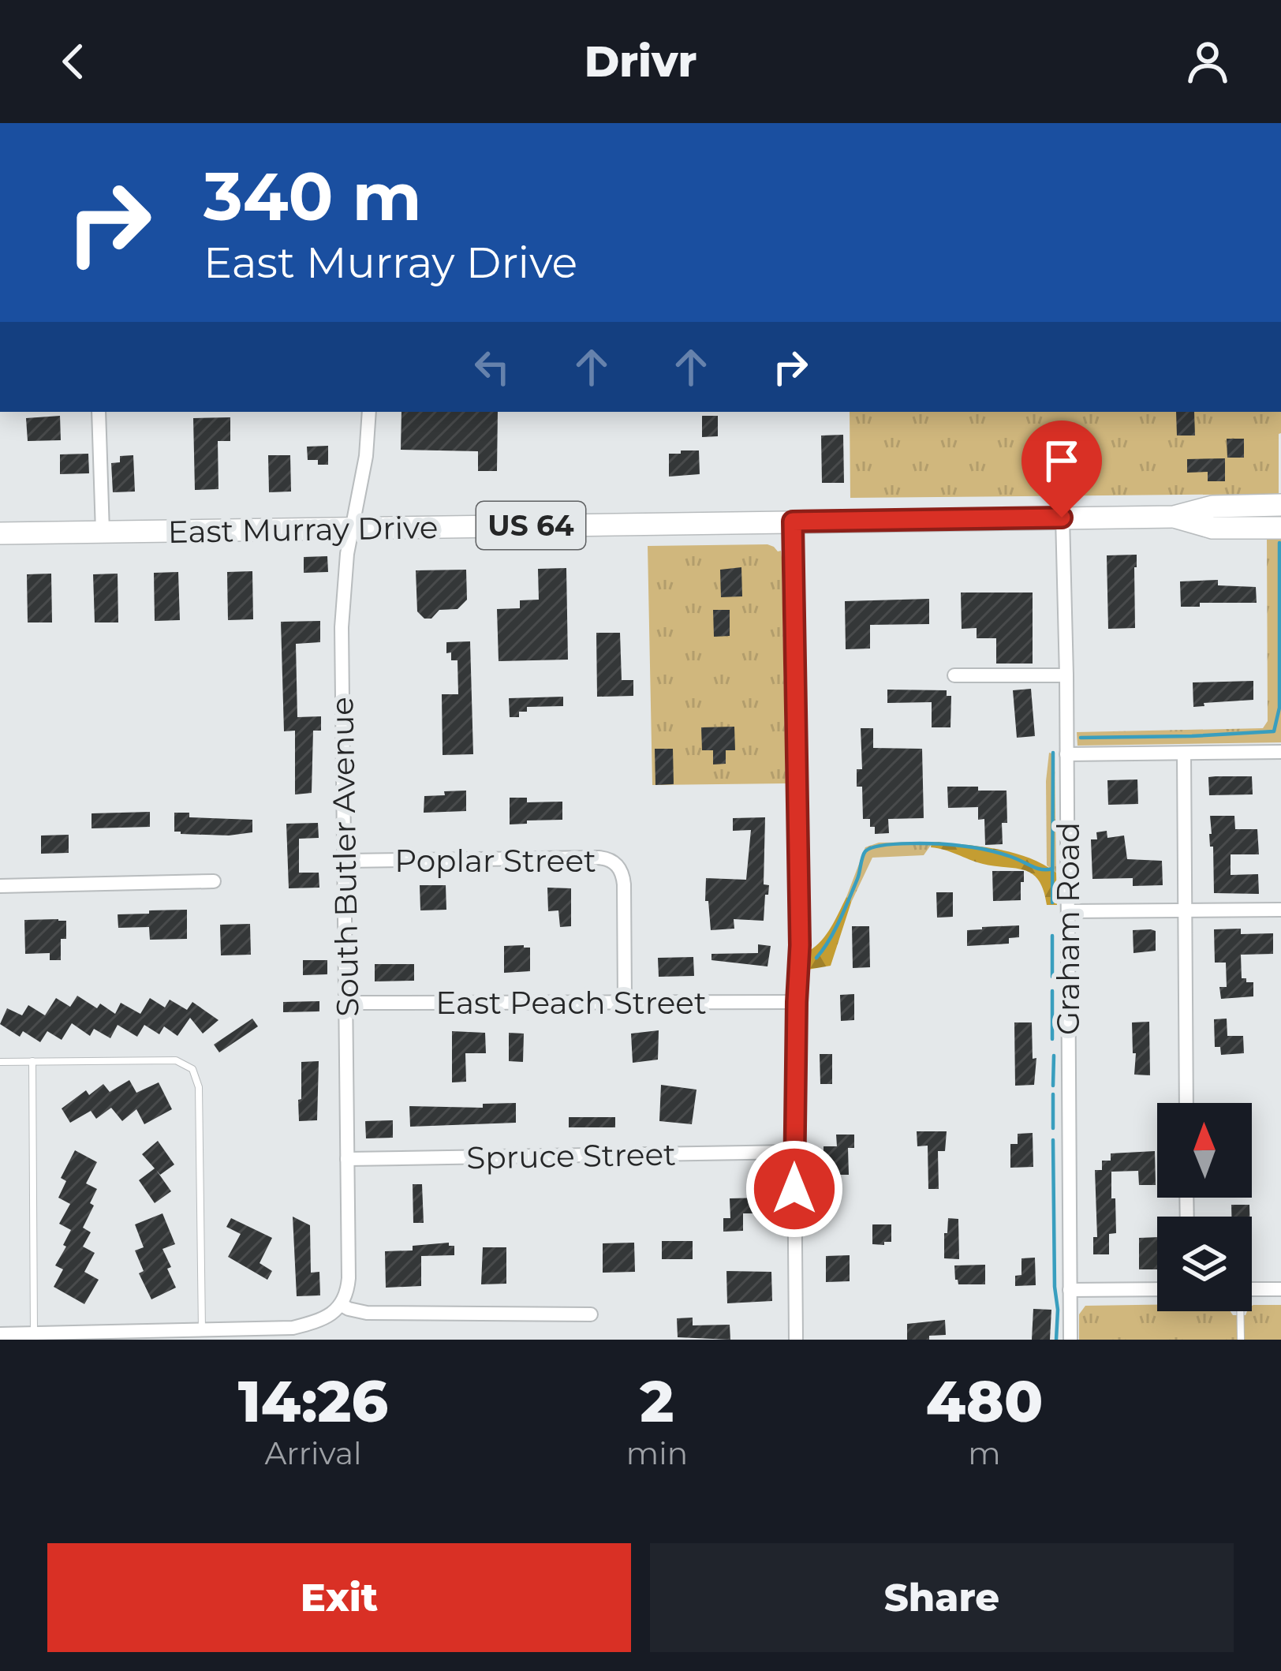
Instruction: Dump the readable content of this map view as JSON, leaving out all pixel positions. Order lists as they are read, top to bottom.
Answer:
{
  "streets": {
    "highway": ["US 64", "East Murray Drive"],
    "street": [
      "South Butler Avenue",
      "Poplar Street",
      "Graham Road",
      "East Peach Street",
      "Spruce Street"
    ]
  },
  "crossings": [
    ["East Murray Drive", "South Butler Avenue"],
    ["East Murray Drive", "Graham Road"],
    ["South Butler Avenue", "Poplar Street"],
    ["South Butler Avenue", "East Peach Street"],
    ["South Butler Avenue", "Spruce Street"],
    ["Poplar Street", "East Peach Street"]
  ],
  "north": "top",
  "page": {
    "header": "Drivr",
    "turn": ["340 m", "East Murray Drive"],
    "eta": [
      "14:26",
      "Arrival",
      "2",
      "min",
      "480",
      "m"
    ],
    "buttons": ["Exit", "Share"]
  }
}
